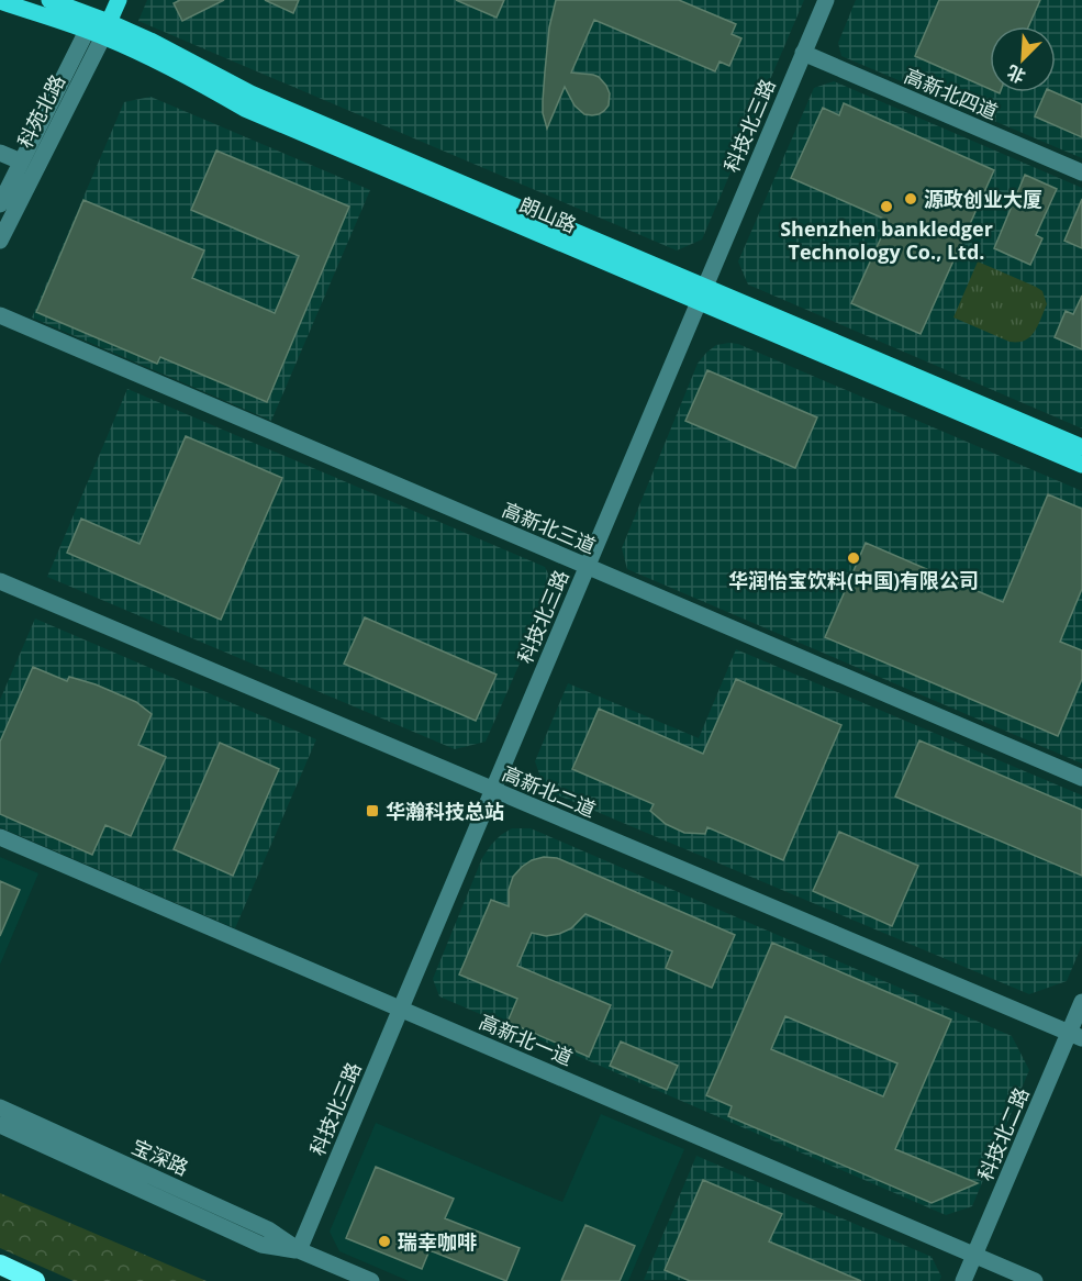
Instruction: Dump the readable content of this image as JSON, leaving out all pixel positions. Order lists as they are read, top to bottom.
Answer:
{
  "streets": {
    "main road": ["科苑北路", "朗山路"],
    "street": [
      "高新北四道",
      "科技北三路",
      "高新北三道",
      "高新北二道",
      "高新北一道",
      "科技北二路",
      "宝深路"
    ]
  },
  "crossings": [
    ["高新北四道", "科技北三路"],
    ["科苑北路", "朗山路"],
    ["科技北三路", "朗山路"],
    ["科技北三路", "高新北三道"],
    ["科技北三路", "高新北二道"],
    ["科技北三路", "高新北一道"],
    ["科技北三路", "宝深路"],
    ["高新北二道", "科技北二路"],
    ["高新北一道", "科技北二路"]
  ],
  "places": {
    "other": [
      "源政创业大厦",
      "Shenzhen bankledger Technology Co., Ltd.",
      "华润怡宝饮料(中国)有限公司",
      "瑞幸咖啡"
    ],
    "transit": ["华瀚科技总站"]
  },
  "north": "bottom left"
}
